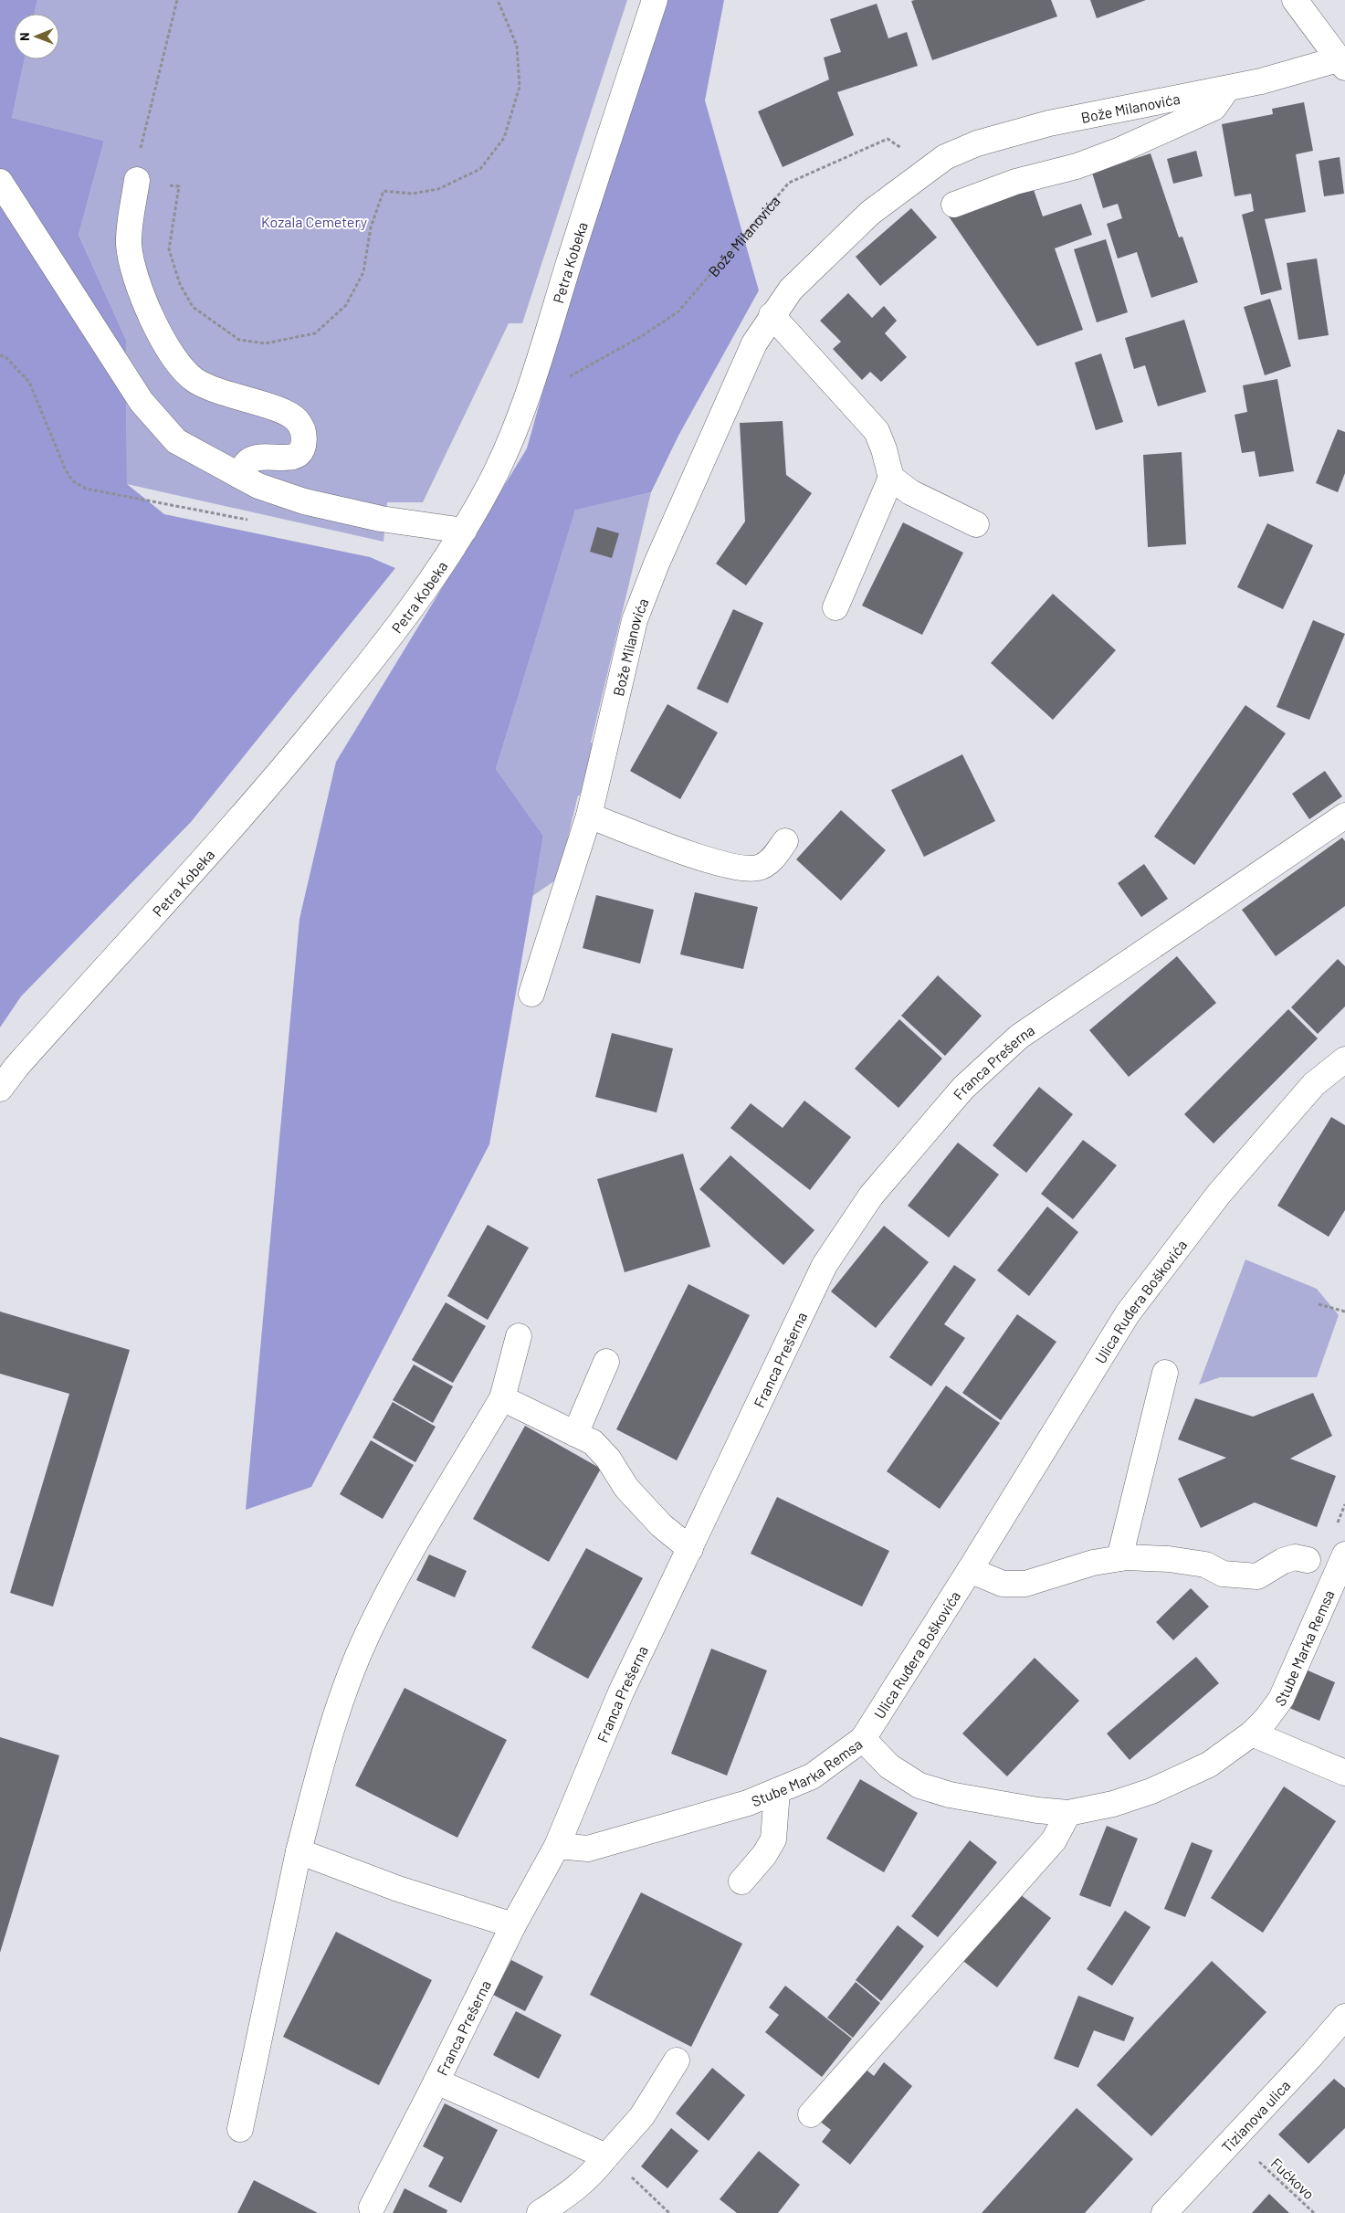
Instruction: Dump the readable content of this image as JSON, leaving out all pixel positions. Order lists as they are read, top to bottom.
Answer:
{
  "streets": {
    "street": [
      "Bože Milanovića",
      "Petra Kobeka",
      "Franca Prešerna",
      "Ulica Ruđera Boškovića",
      "Stube Marka Remsa",
      "Tizianova ulica"
    ],
    "path": ["Fućkovo"]
  },
  "crossings": [
    ["Franca Prešerna", "Stube Marka Remsa"],
    ["Ulica Ruđera Boškovića", "Stube Marka Remsa"]
  ],
  "parks": ["Kozala Cemetery"],
  "north": "left"
}
